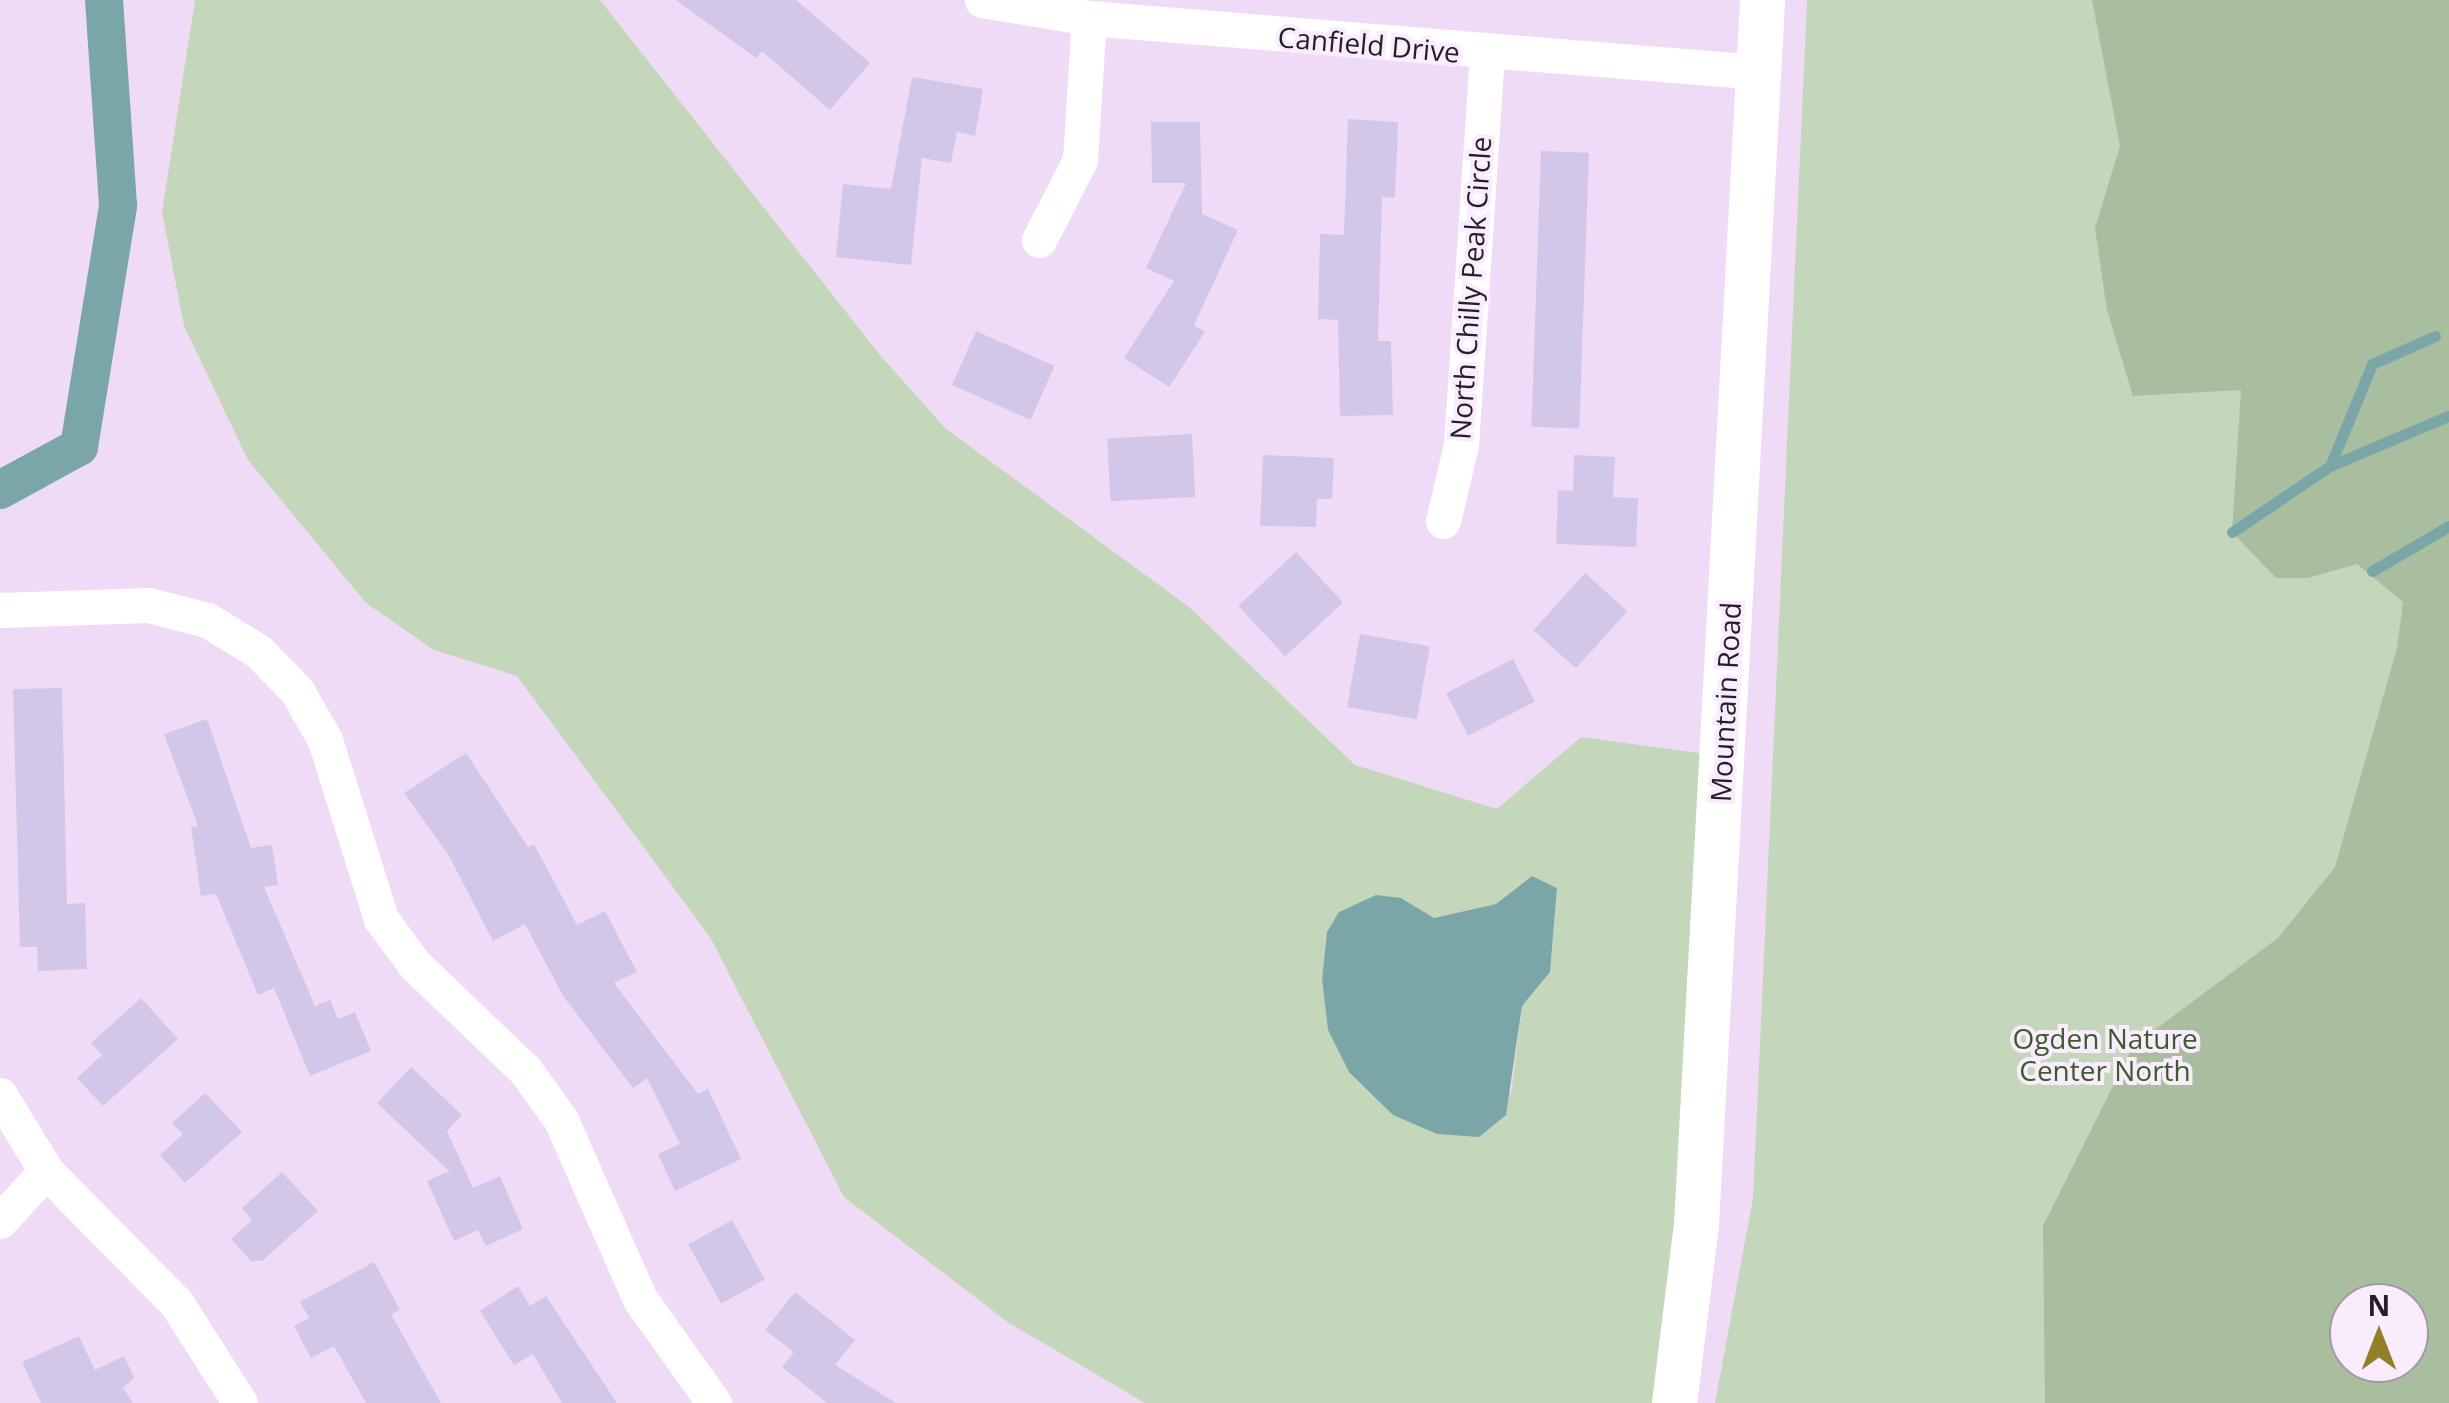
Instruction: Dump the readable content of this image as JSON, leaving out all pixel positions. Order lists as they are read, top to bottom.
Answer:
{
  "streets": {
    "street": ["Canfield Drive", "North Chilly Peak Circle", "Mountain Road"]
  },
  "crossings": [
    ["Canfield Drive", "North Chilly Peak Circle"],
    ["Canfield Drive", "Mountain Road"]
  ],
  "parks": ["Ogden Nature Center North"],
  "north": "top"
}
